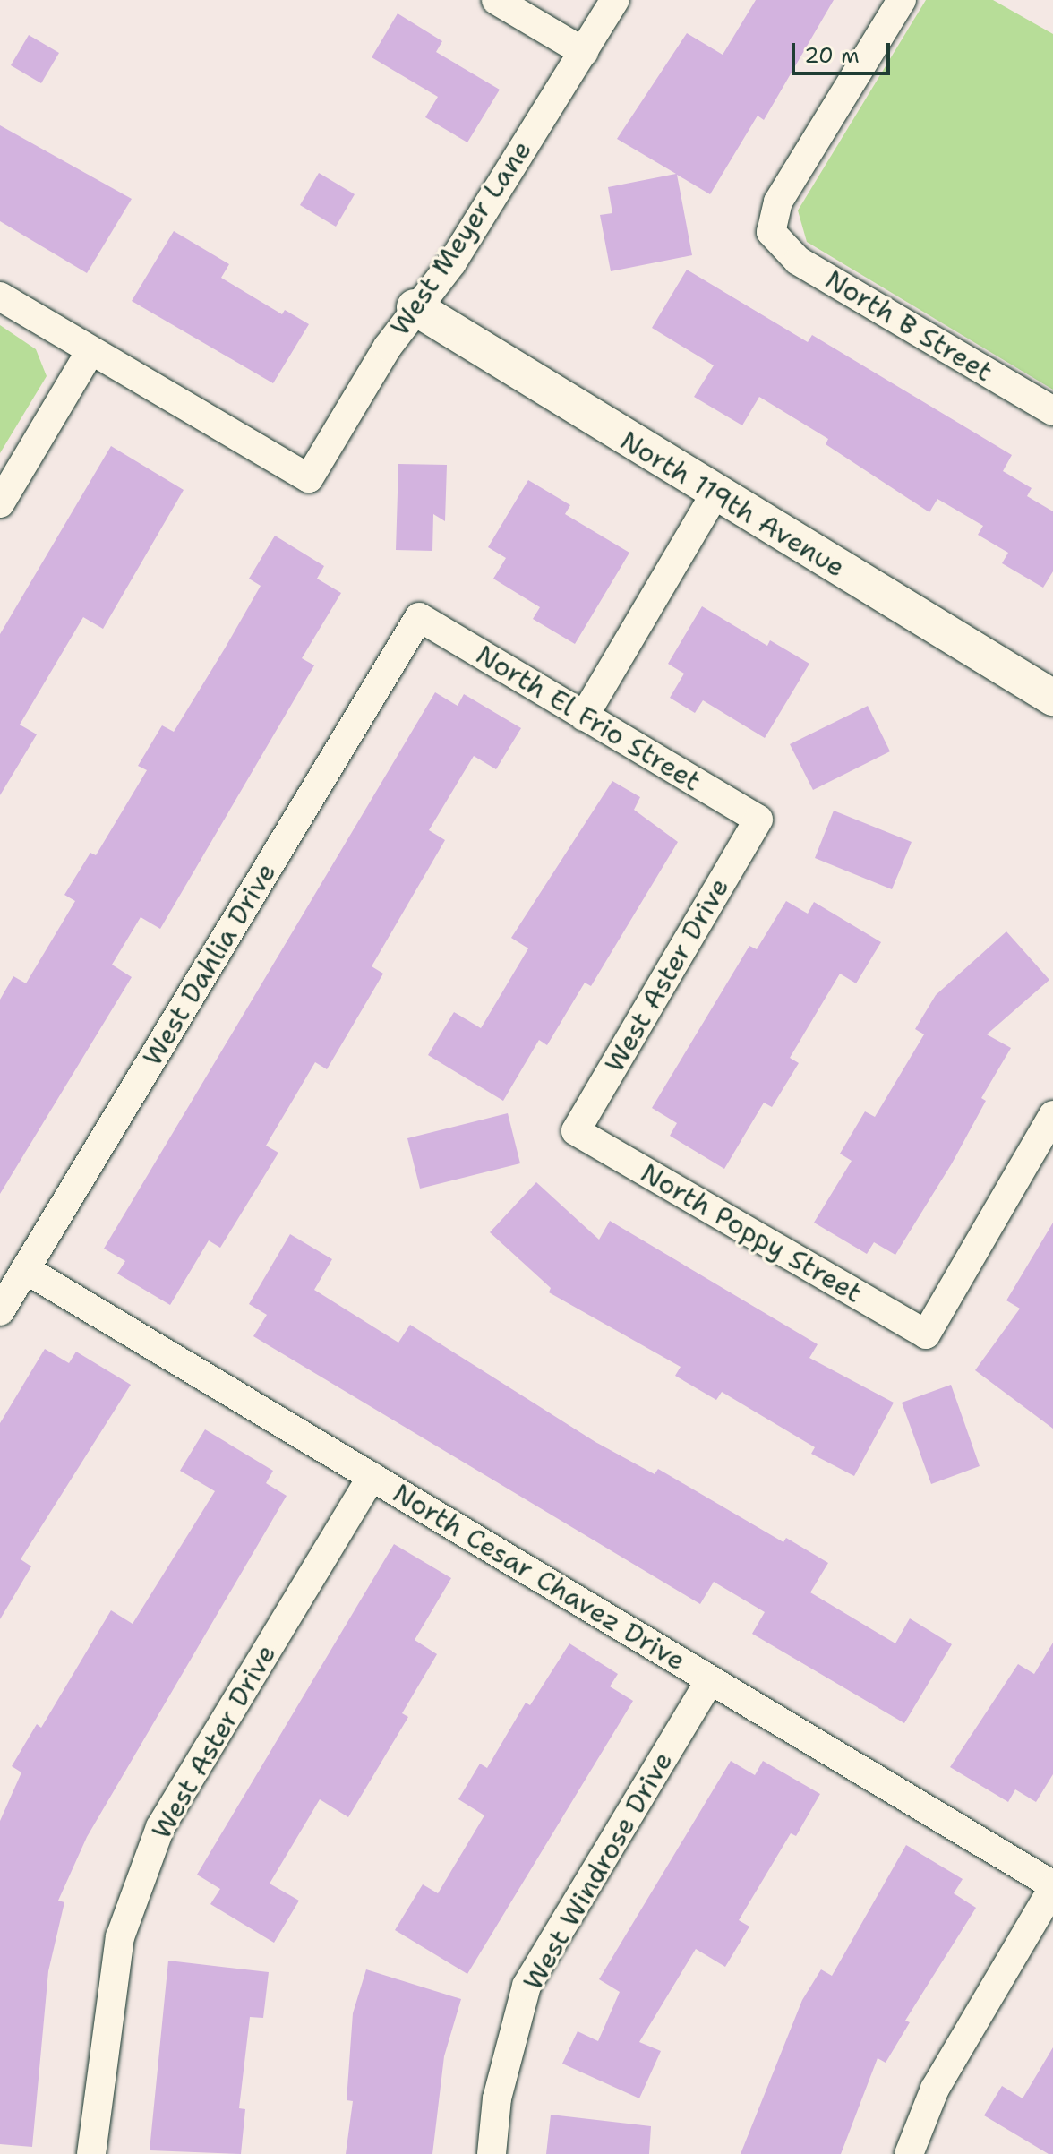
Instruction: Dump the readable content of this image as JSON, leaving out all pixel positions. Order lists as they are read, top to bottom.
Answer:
{
  "streets": {
    "street": [
      "West Meyer Lane",
      "North B Street",
      "North 119th Avenue",
      "North El Frio Street",
      "West Dahlia Drive",
      "West Aster Drive",
      "North Poppy Street",
      "North Cesar Chavez Drive",
      "West Windrose Drive"
    ]
  },
  "crossings": [
    ["West Meyer Lane", "North 119th Avenue"],
    ["North El Frio Street", "West Dahlia Drive"],
    ["North El Frio Street", "West Aster Drive"],
    ["West Dahlia Drive", "North Cesar Chavez Drive"],
    ["West Aster Drive", "North Poppy Street"],
    ["West Aster Drive", "North Cesar Chavez Drive"],
    ["North Cesar Chavez Drive", "West Windrose Drive"]
  ],
  "scale_bar": "20 m"
}
